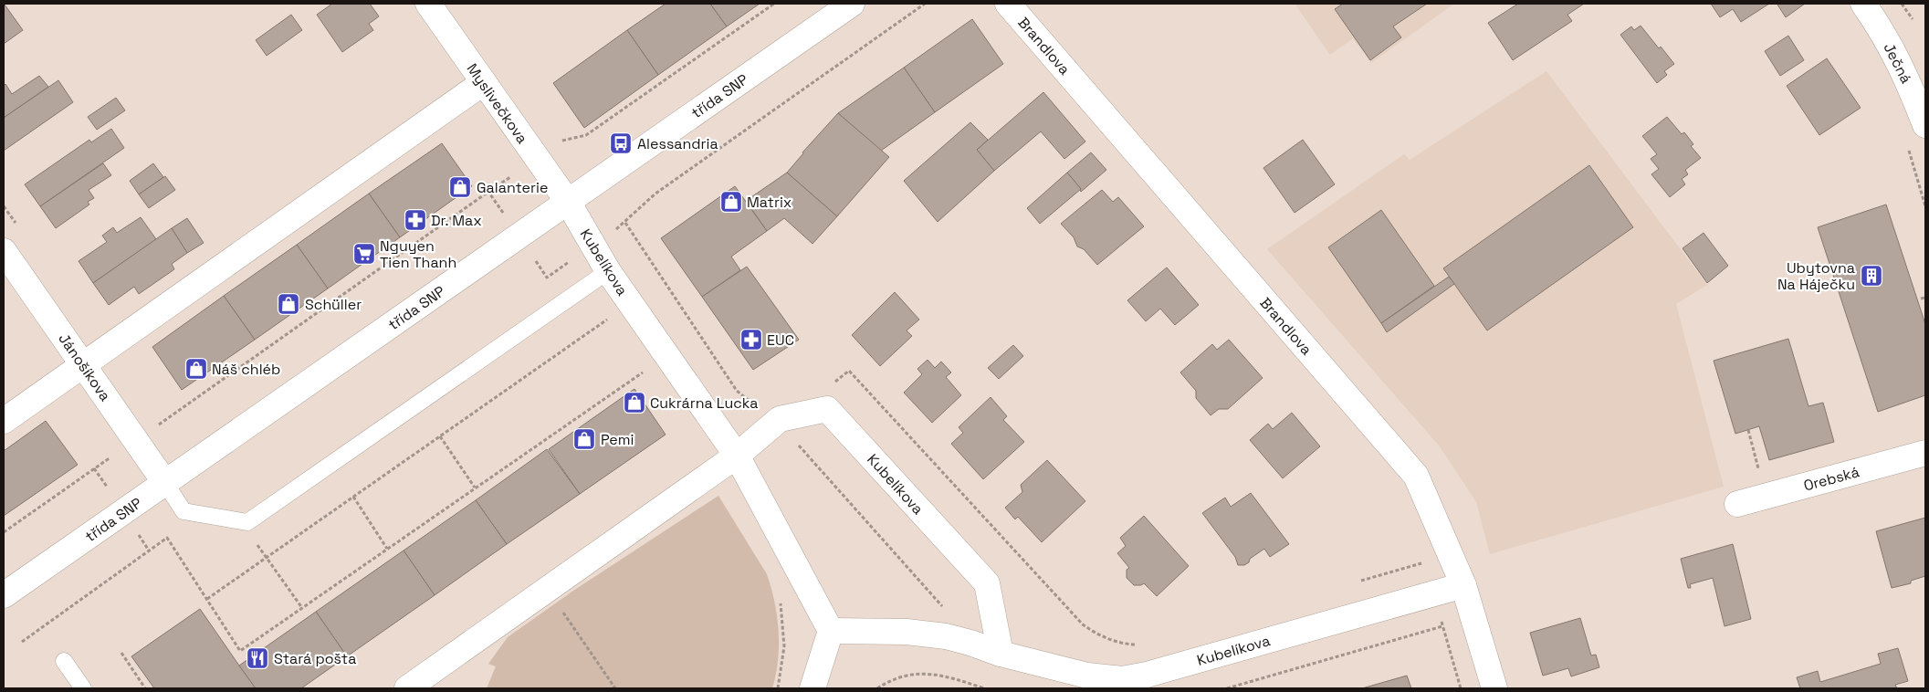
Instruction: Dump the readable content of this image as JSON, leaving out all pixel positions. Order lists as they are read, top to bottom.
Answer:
{
  "streets": {
    "street": [
      "Brandlova",
      "Ječná",
      "třída SNP",
      "Myslivečkova",
      "Kubelíkova",
      "Jánošíkova",
      "Orebská"
    ]
  },
  "crossings": [
    ["Brandlova", "Kubelíkova"],
    ["třída SNP", "Myslivečkova"],
    ["třída SNP", "Kubelíkova"],
    ["třída SNP", "Jánošíkova"],
    ["Myslivečkova", "Kubelíkova"]
  ],
  "places": {
    "bus stop": ["Alessandria"],
    "shop": [
      "Galanterie",
      "Matrix",
      "Schüller",
      "Náš chléb",
      "Cukrárna Lucka",
      "Pemi"
    ],
    "pharmacy": ["Dr. Max", "EUC"],
    "supermarket": ["Nguyen Tien Thanh"],
    "building": ["Ubytovna Na Háječku"],
    "restaurant": ["Stará pošta"]
  }
}
